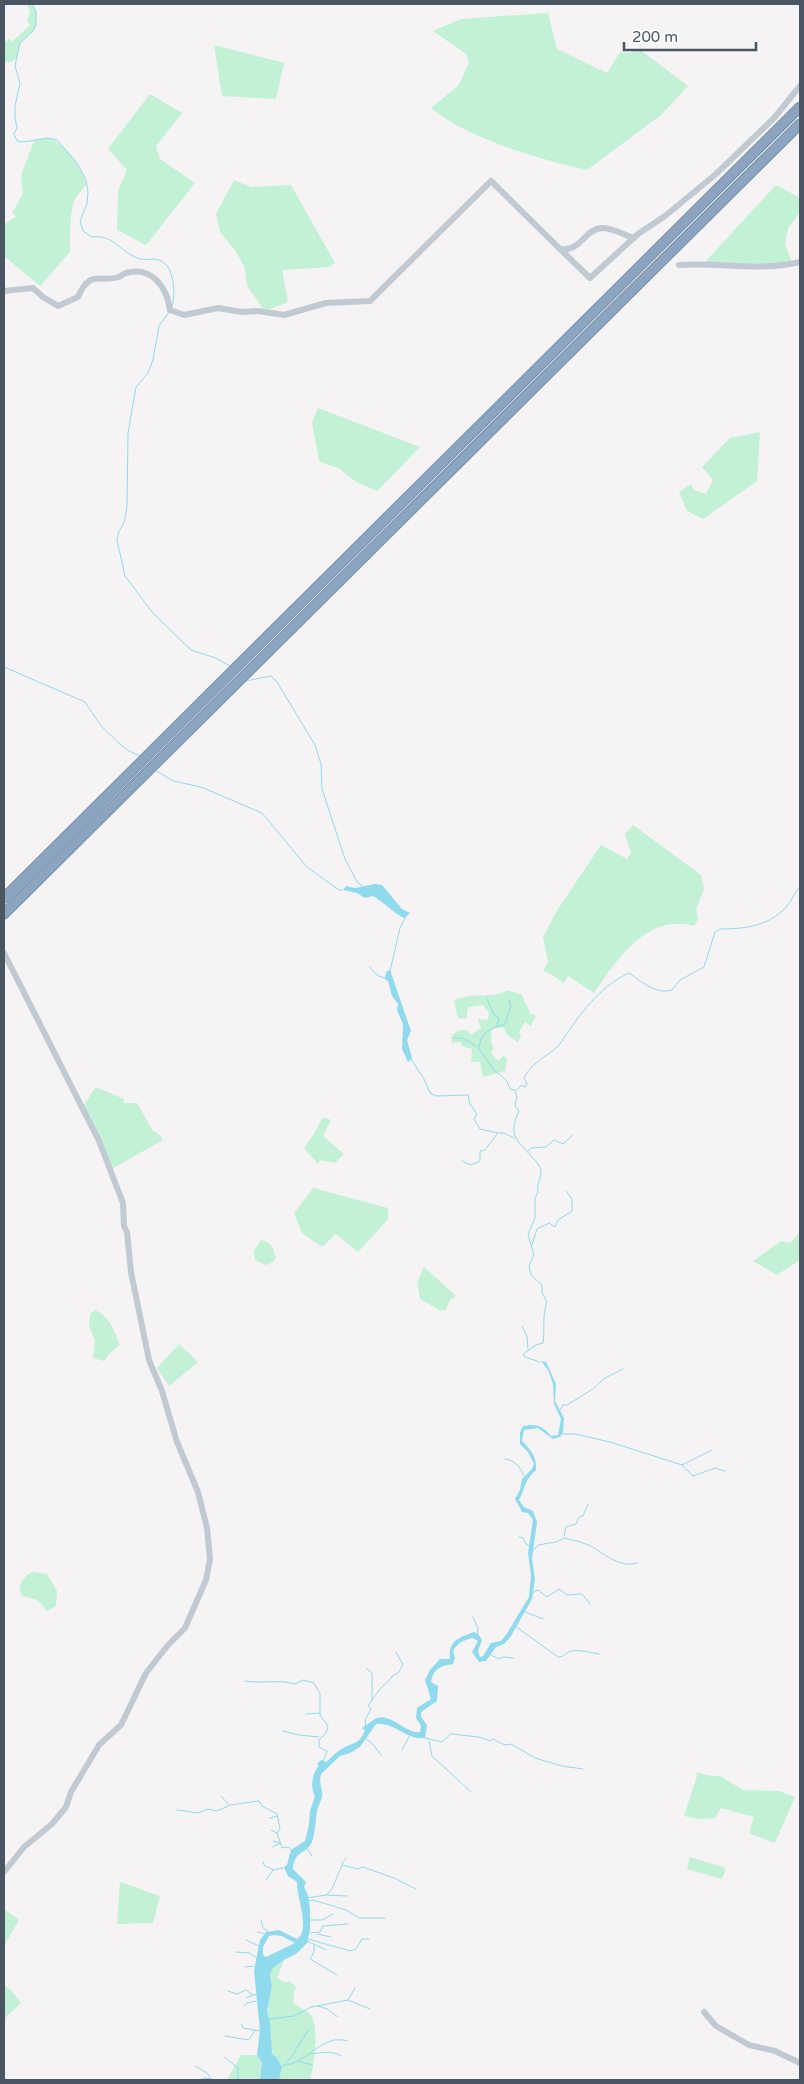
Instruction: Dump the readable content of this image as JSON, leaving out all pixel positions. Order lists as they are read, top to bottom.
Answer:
{
  "scale_bar": "200 m"
}
